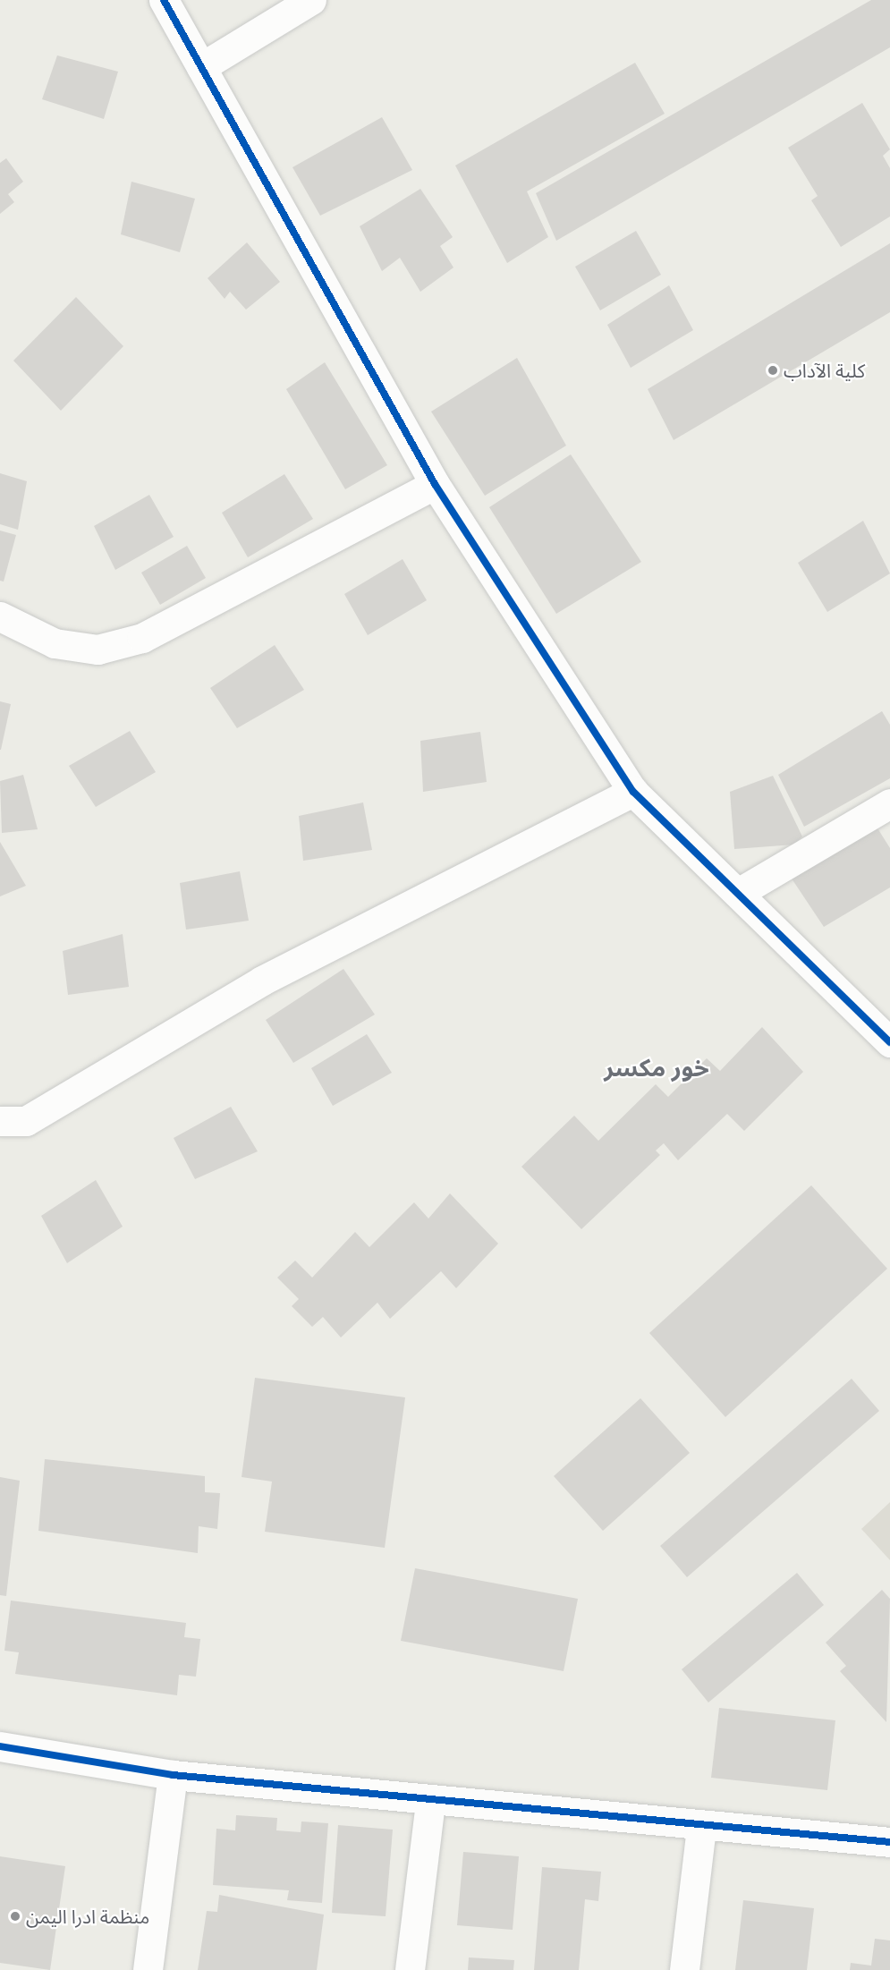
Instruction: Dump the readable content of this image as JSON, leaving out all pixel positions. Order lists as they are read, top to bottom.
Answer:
{
  "districts": ["خور مكسر"],
  "places": ["كلية الآداب", "منظمة ادرا اليمن"]
}
